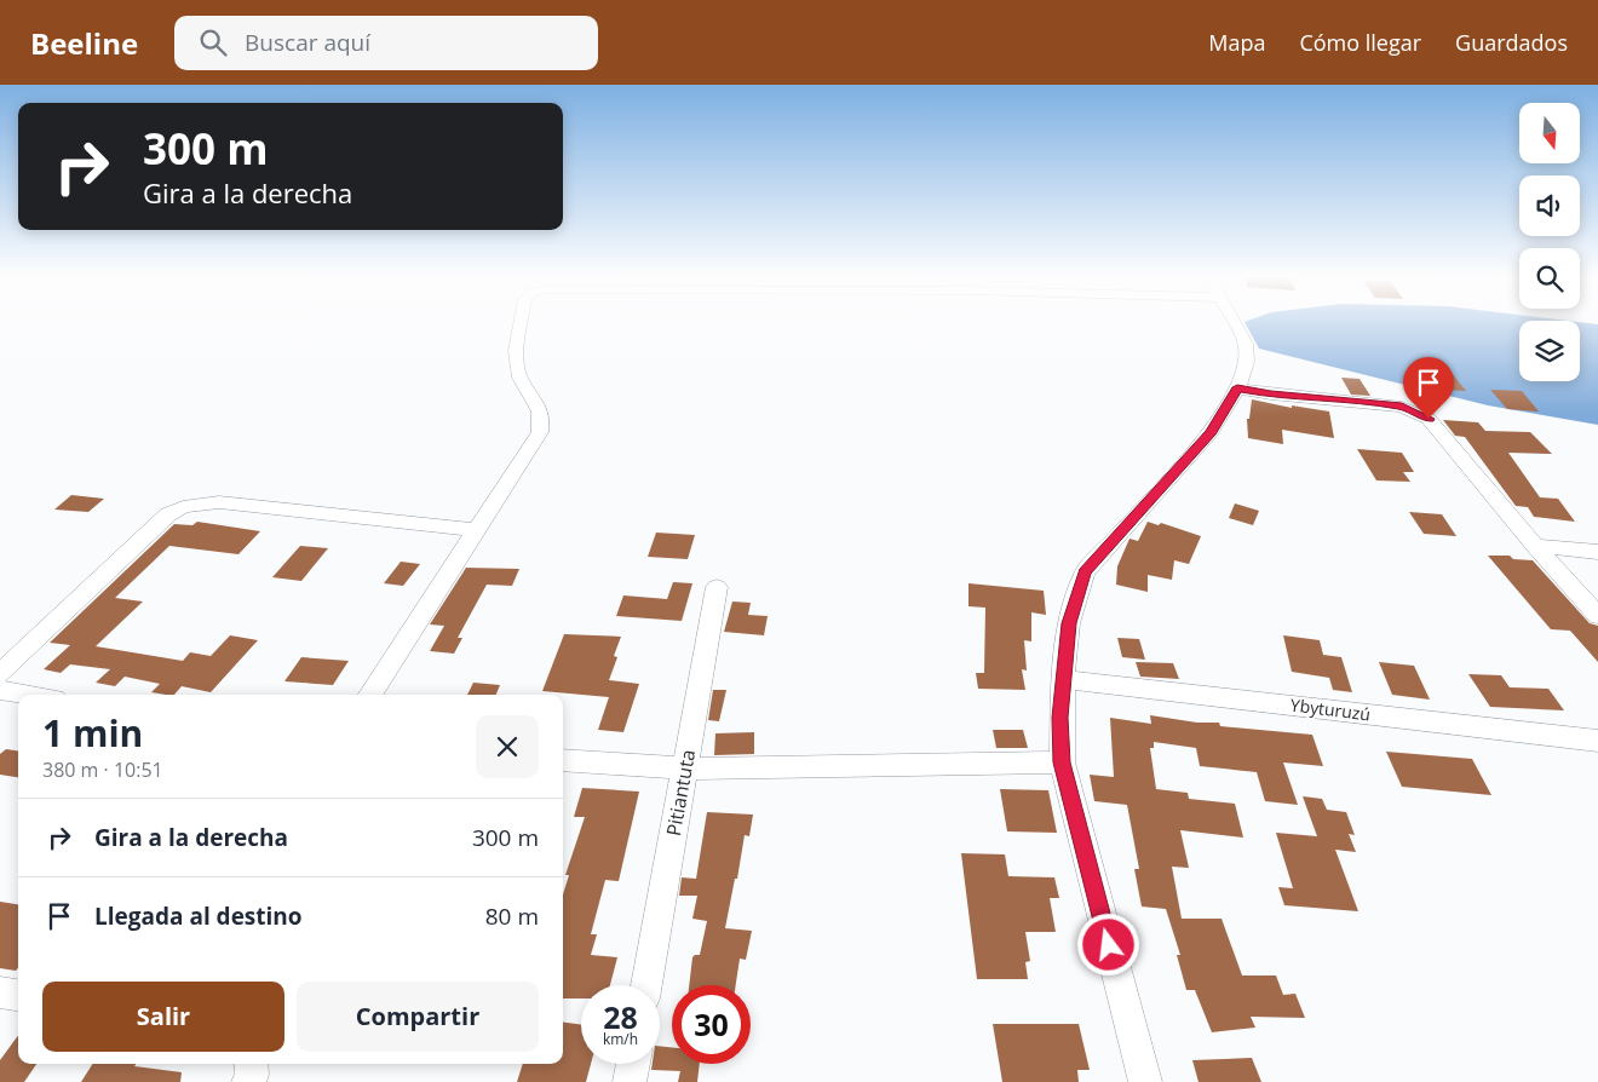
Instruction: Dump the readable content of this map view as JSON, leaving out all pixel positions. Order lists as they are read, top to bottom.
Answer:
{
  "streets": {
    "street": ["Ybyturuzú", "Pitiantuta"]
  },
  "north": "bottom",
  "page": {
    "header": "Beeline",
    "search": "Buscar aquí",
    "nav": ["Mapa", "Cómo llegar", "Guardados"],
    "turn": ["300 m", "Gira a la derecha"],
    "heading": ["1 min", "380 m · 10:51"],
    "list": [
      {
        "name": "Gira a la derecha",
        "value": "300 m"
      },
      {
        "name": "Llegada al destino",
        "value": "80 m"
      }
    ],
    "buttons": ["Salir", "Compartir"],
    "speed": "28 km/h",
    "limit": "30"
  }
}
